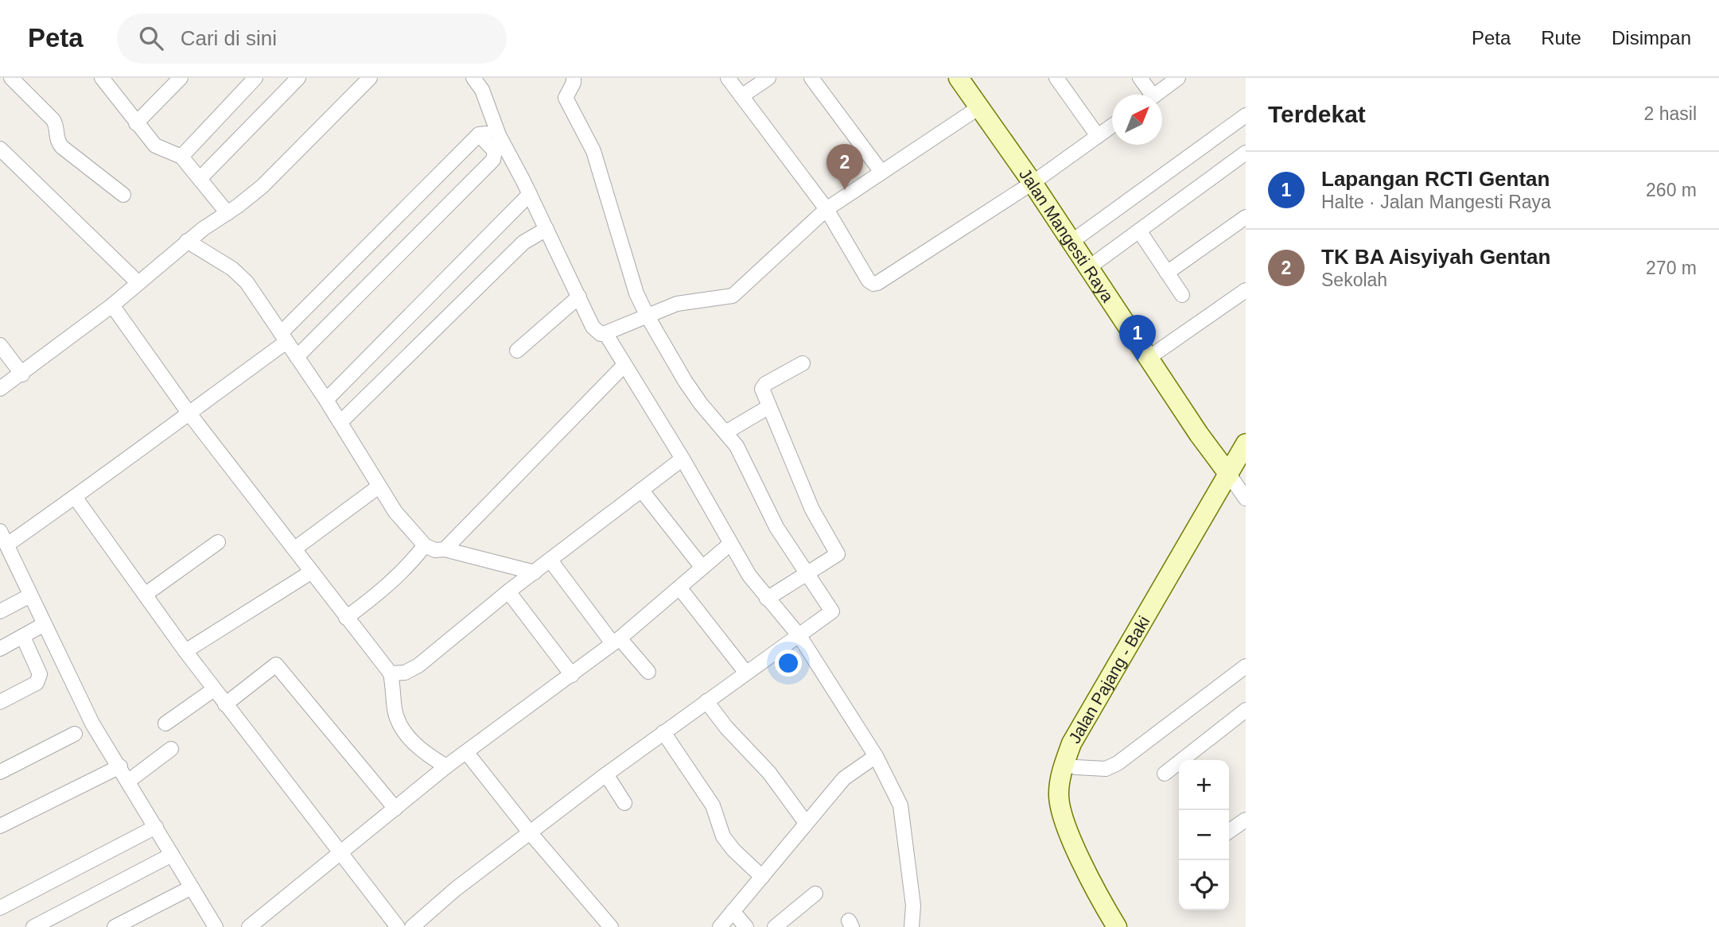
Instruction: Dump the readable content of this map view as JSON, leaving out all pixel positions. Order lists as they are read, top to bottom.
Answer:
{
  "streets": {
    "main road": ["Jalan Mangesti Raya", "Jalan Pajang - Baki"]
  },
  "crossings": [
    ["Jalan Mangesti Raya", "Jalan Pajang - Baki"]
  ],
  "north": "top right",
  "page": {
    "header": "Peta",
    "search": "Cari di sini",
    "nav": ["Peta", "Rute", "Disimpan"],
    "heading": ["Terdekat", "2 hasil"],
    "pins": ["2", "1"],
    "list": [
      {
        "mark": "1",
        "name": "Lapangan RCTI Gentan",
        "note": "Halte · Jalan Mangesti Raya",
        "value": "260 m"
      },
      {
        "mark": "2",
        "name": "TK BA Aisyiyah Gentan",
        "note": "Sekolah",
        "value": "270 m"
      }
    ],
    "map_buttons": ["+", "−"]
  }
}
